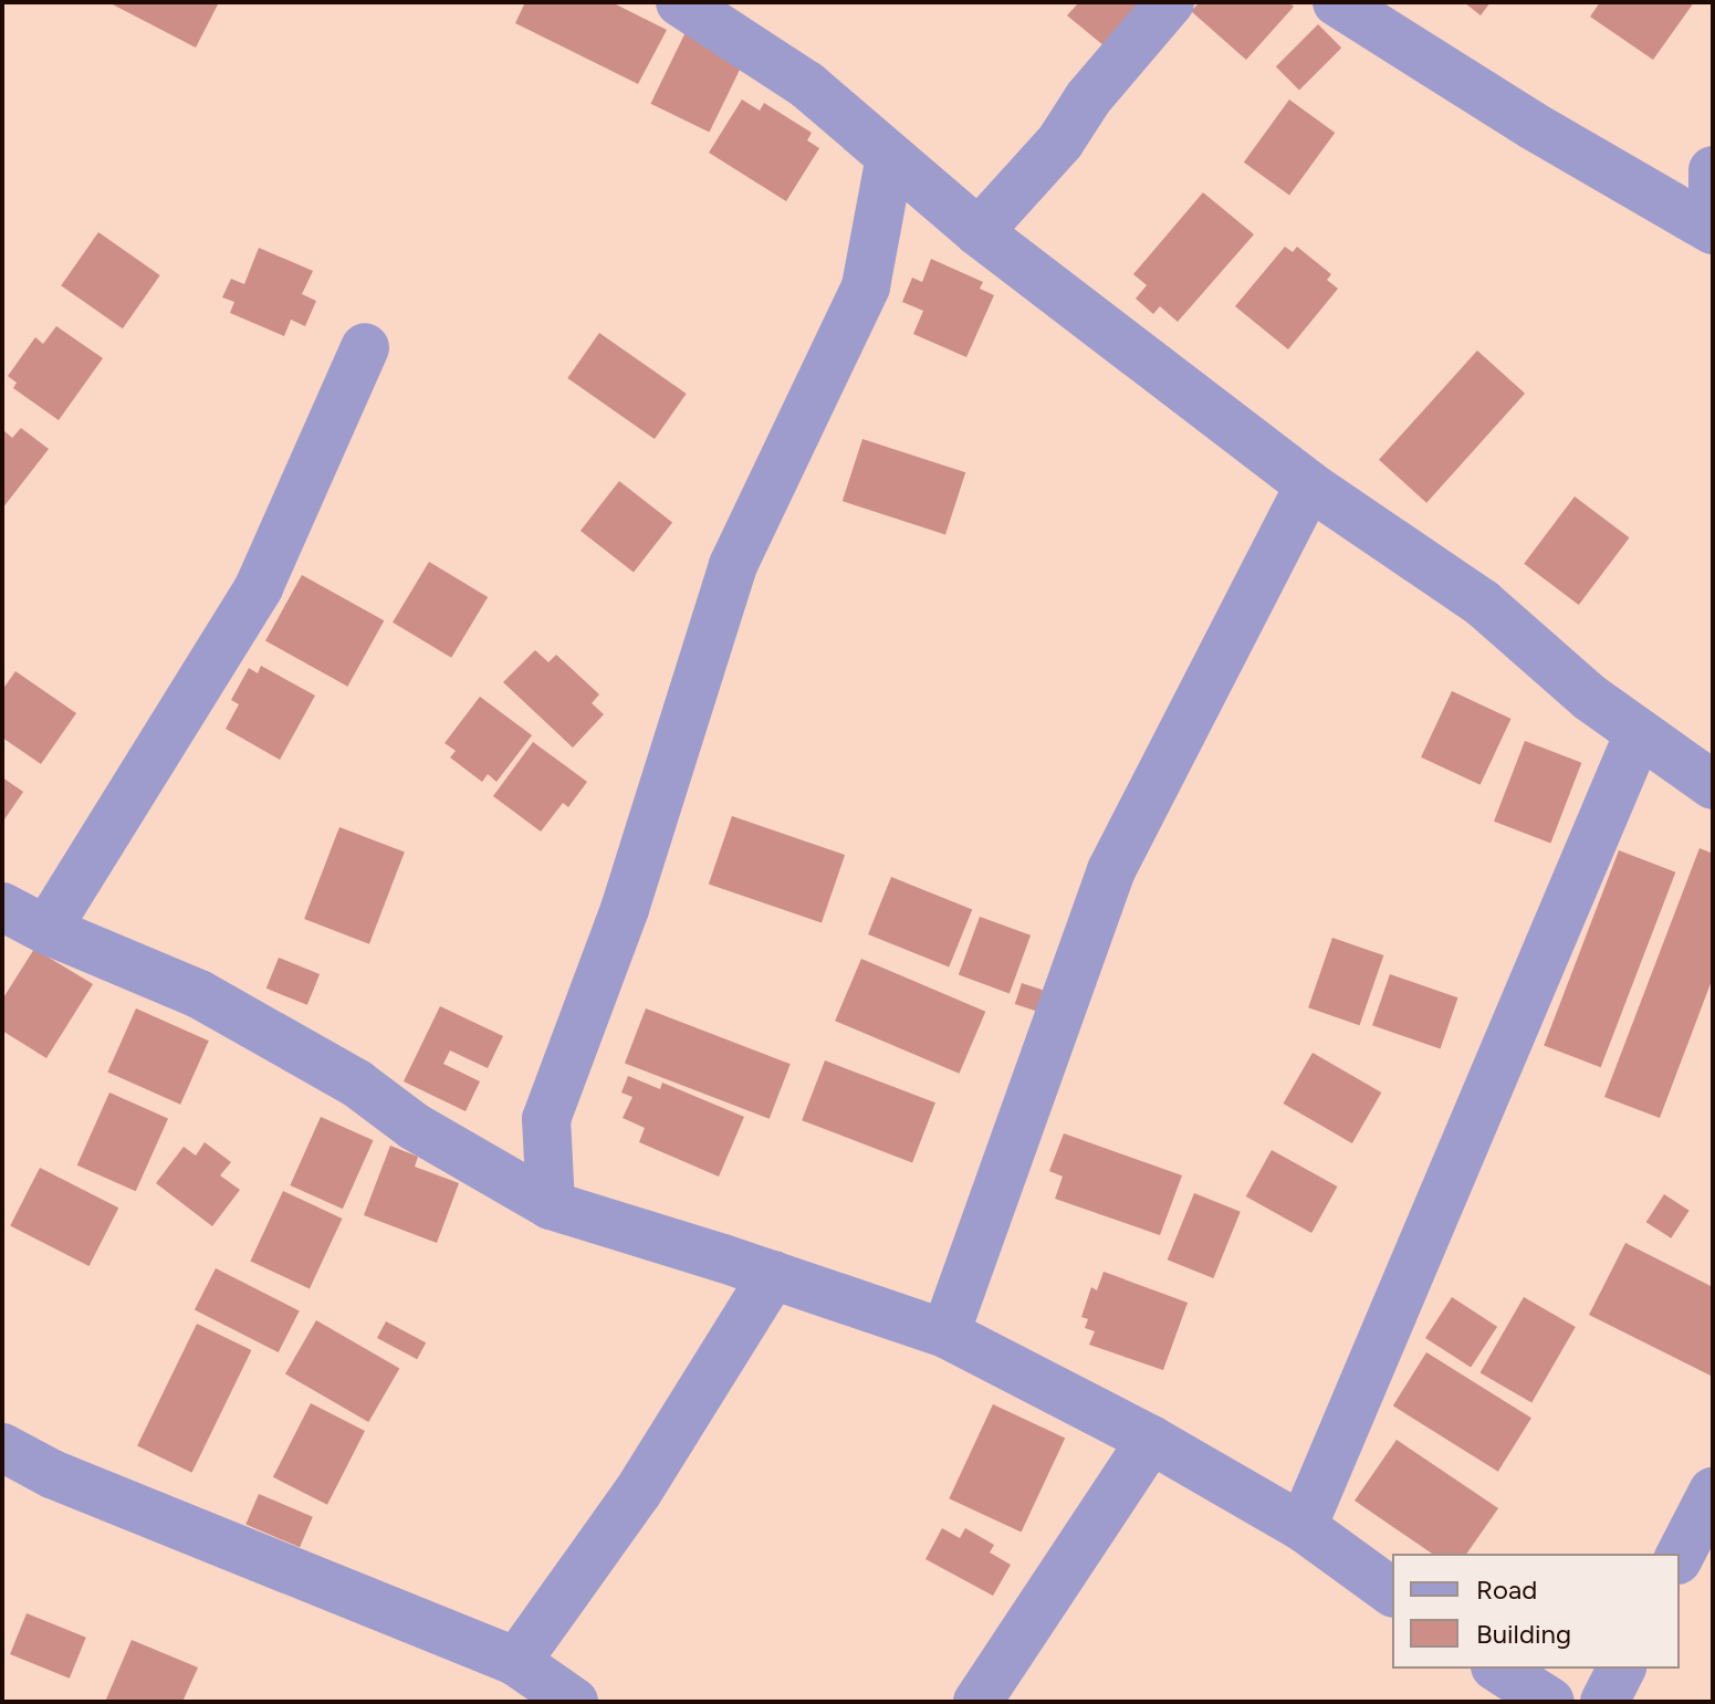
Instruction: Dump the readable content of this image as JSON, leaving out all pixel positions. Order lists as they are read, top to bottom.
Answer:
{
  "legend": ["Road", "Building"]
}
